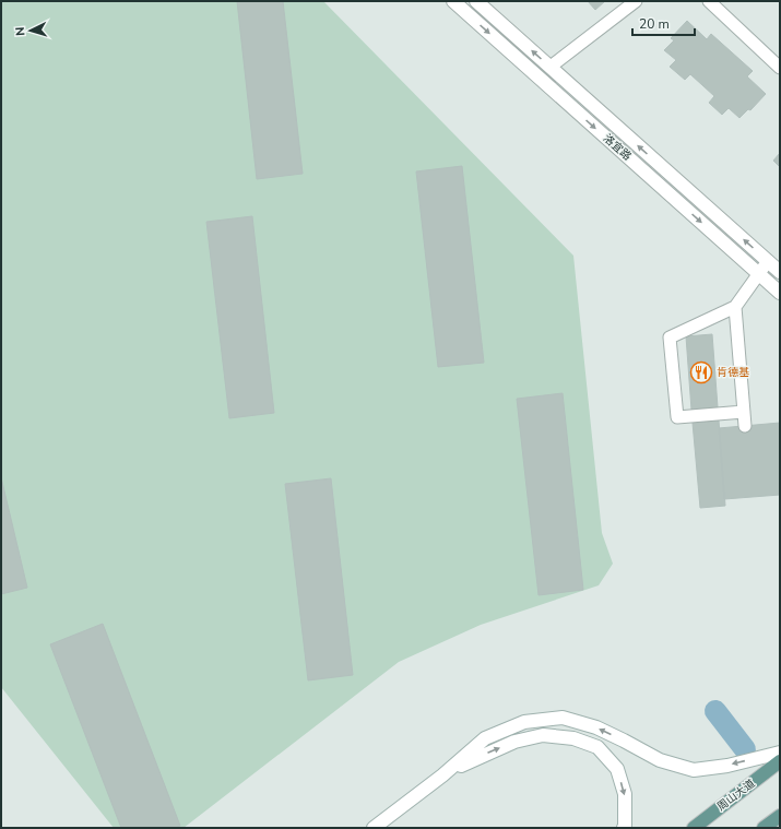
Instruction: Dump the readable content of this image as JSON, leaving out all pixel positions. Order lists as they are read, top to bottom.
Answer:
{
  "streets": {
    "main road": ["周山大道"],
    "street": ["洛宜路"]
  },
  "places": {
    "restaurant": ["肯德基"]
  },
  "scale_bar": "20 m",
  "north": "left"
}
